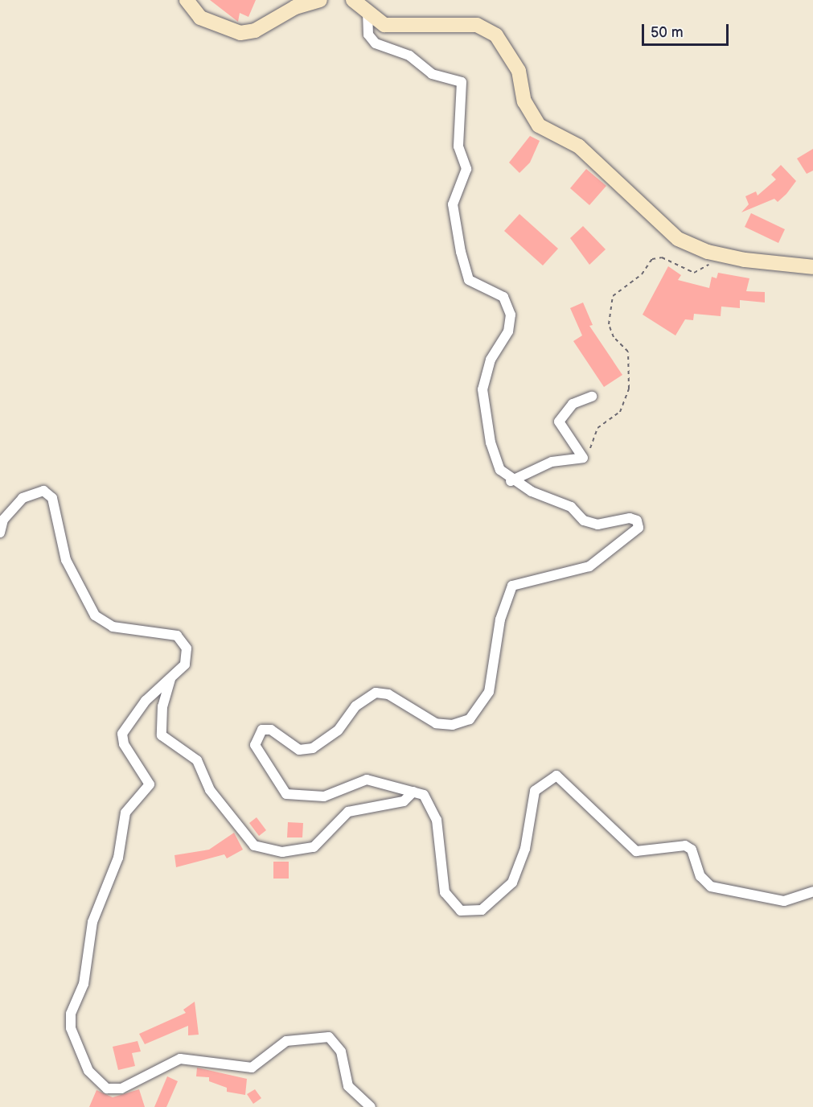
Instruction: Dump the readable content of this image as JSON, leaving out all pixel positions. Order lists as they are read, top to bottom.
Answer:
{
  "scale_bar": "50 m"
}
